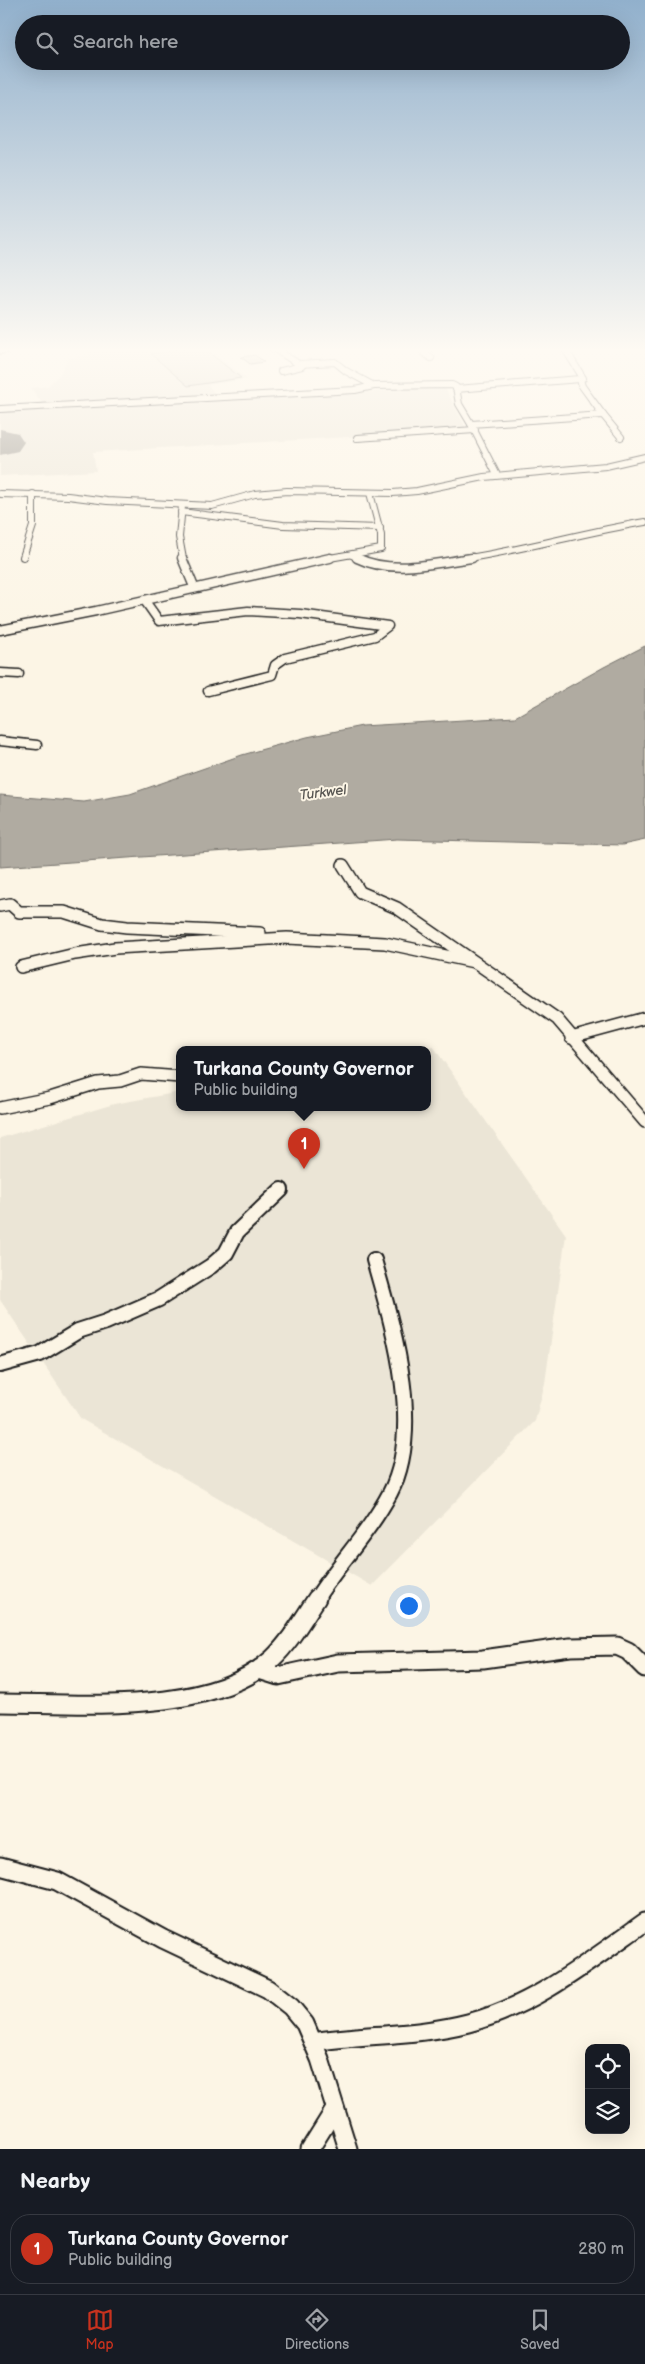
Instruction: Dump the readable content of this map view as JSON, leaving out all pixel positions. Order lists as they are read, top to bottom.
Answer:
{
  "water": ["Turkwel"],
  "page": {
    "search": "Search here",
    "popup": ["Turkana County Governor", "Public building"],
    "pins": "1",
    "heading": "Nearby",
    "list": [
      {
        "mark": "1",
        "name": "Turkana County Governor",
        "note": "Public building",
        "value": "280 m"
      }
    ],
    "nav": ["Map", "Directions", "Saved"]
  }
}
